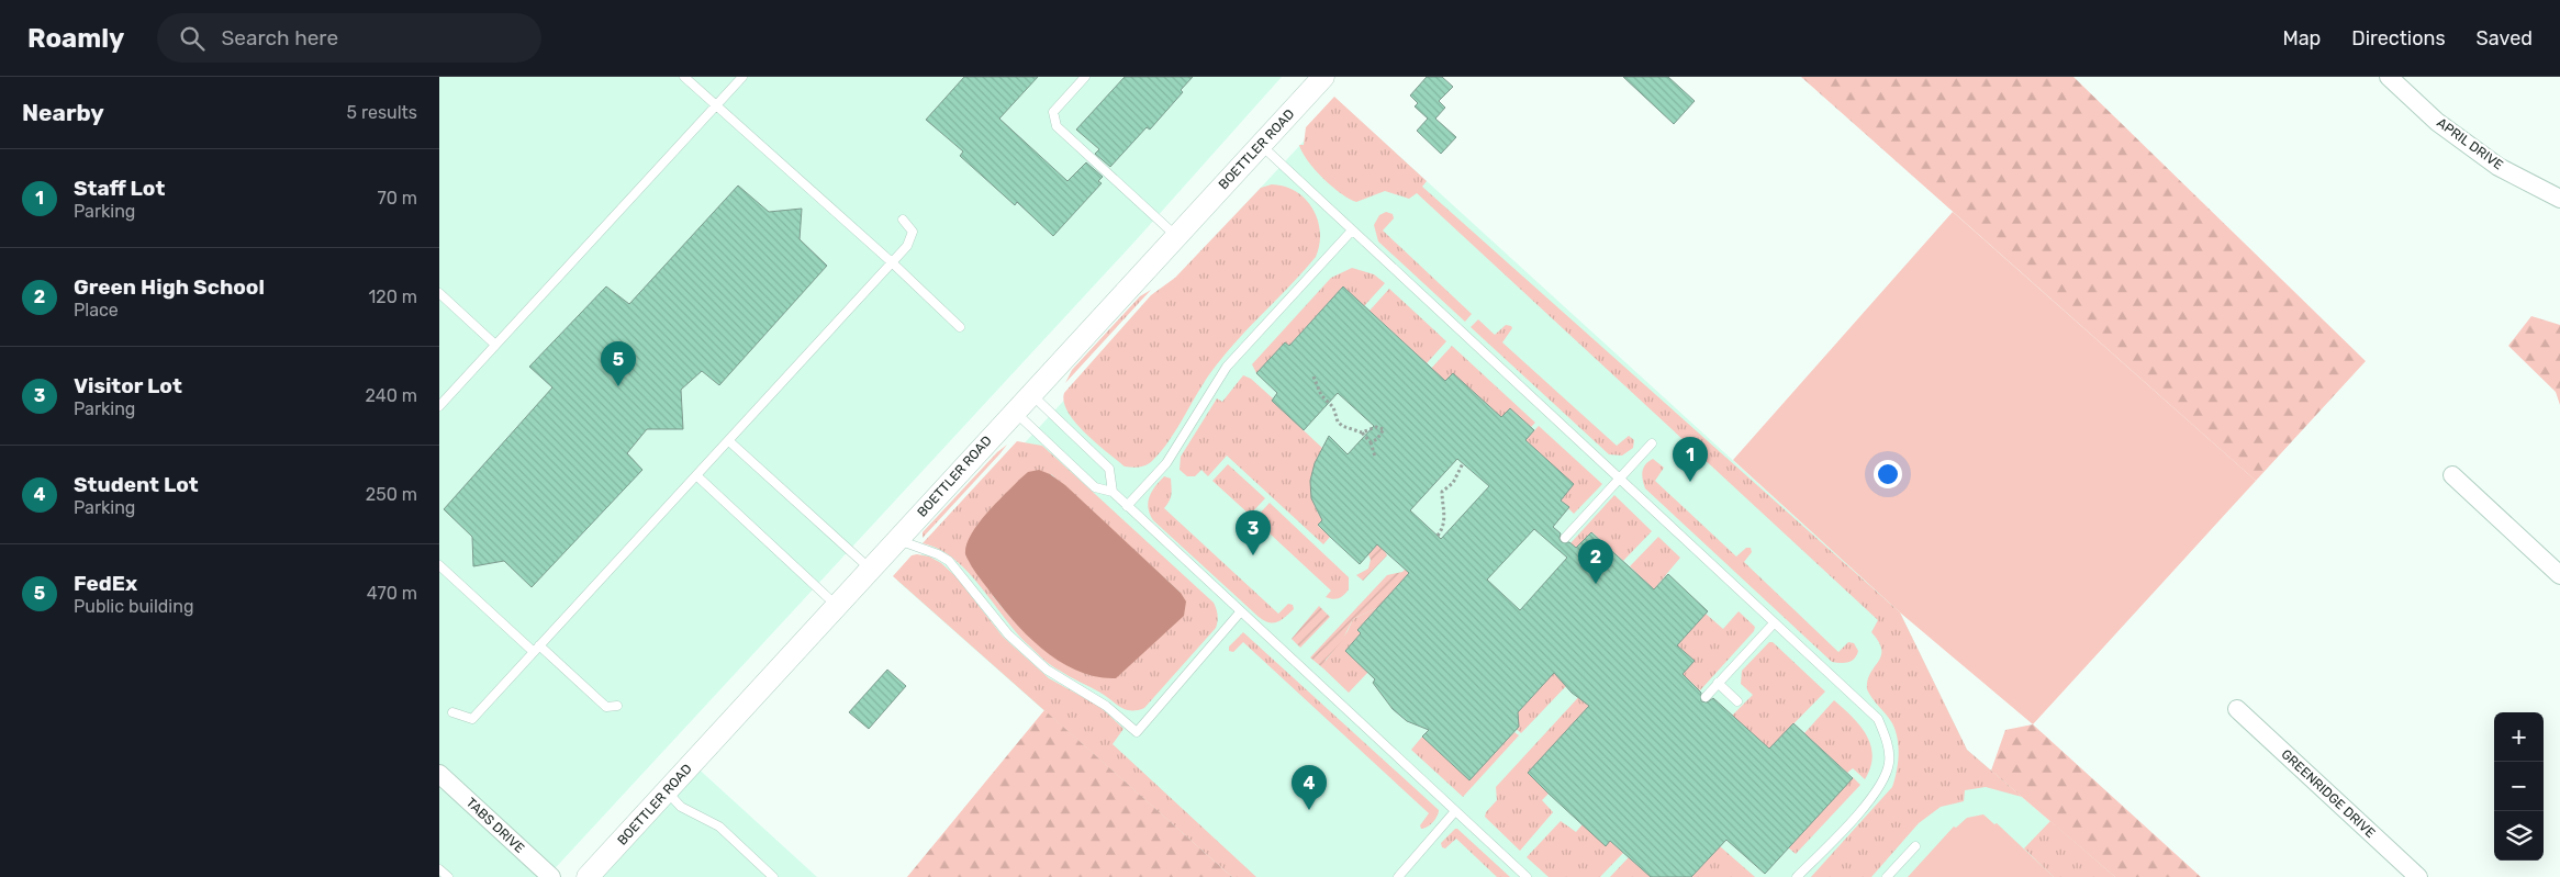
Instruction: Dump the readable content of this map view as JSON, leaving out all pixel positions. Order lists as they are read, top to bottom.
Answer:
{
  "streets": {
    "street": [
      "APRIL DRIVE",
      "BOETTLER ROAD",
      "GREENRIDGE DRIVE",
      "TABS DRIVE"
    ]
  },
  "page": {
    "header": "Roamly",
    "search": "Search here",
    "nav": ["Map", "Directions", "Saved"],
    "heading": ["Nearby", "5 results"],
    "list": [
      {
        "mark": "1",
        "name": "Staff Lot",
        "note": "Parking",
        "value": "70 m"
      },
      {
        "mark": "2",
        "name": "Green High School",
        "note": "Place",
        "value": "120 m"
      },
      {
        "mark": "3",
        "name": "Visitor Lot",
        "note": "Parking",
        "value": "240 m"
      },
      {
        "mark": "4",
        "name": "Student Lot",
        "note": "Parking",
        "value": "250 m"
      },
      {
        "mark": "5",
        "name": "FedEx",
        "note": "Public building",
        "value": "470 m"
      }
    ],
    "pins": [
      "5",
      "1",
      "3",
      "2",
      "4"
    ],
    "map_buttons": ["+", "−"]
  }
}
